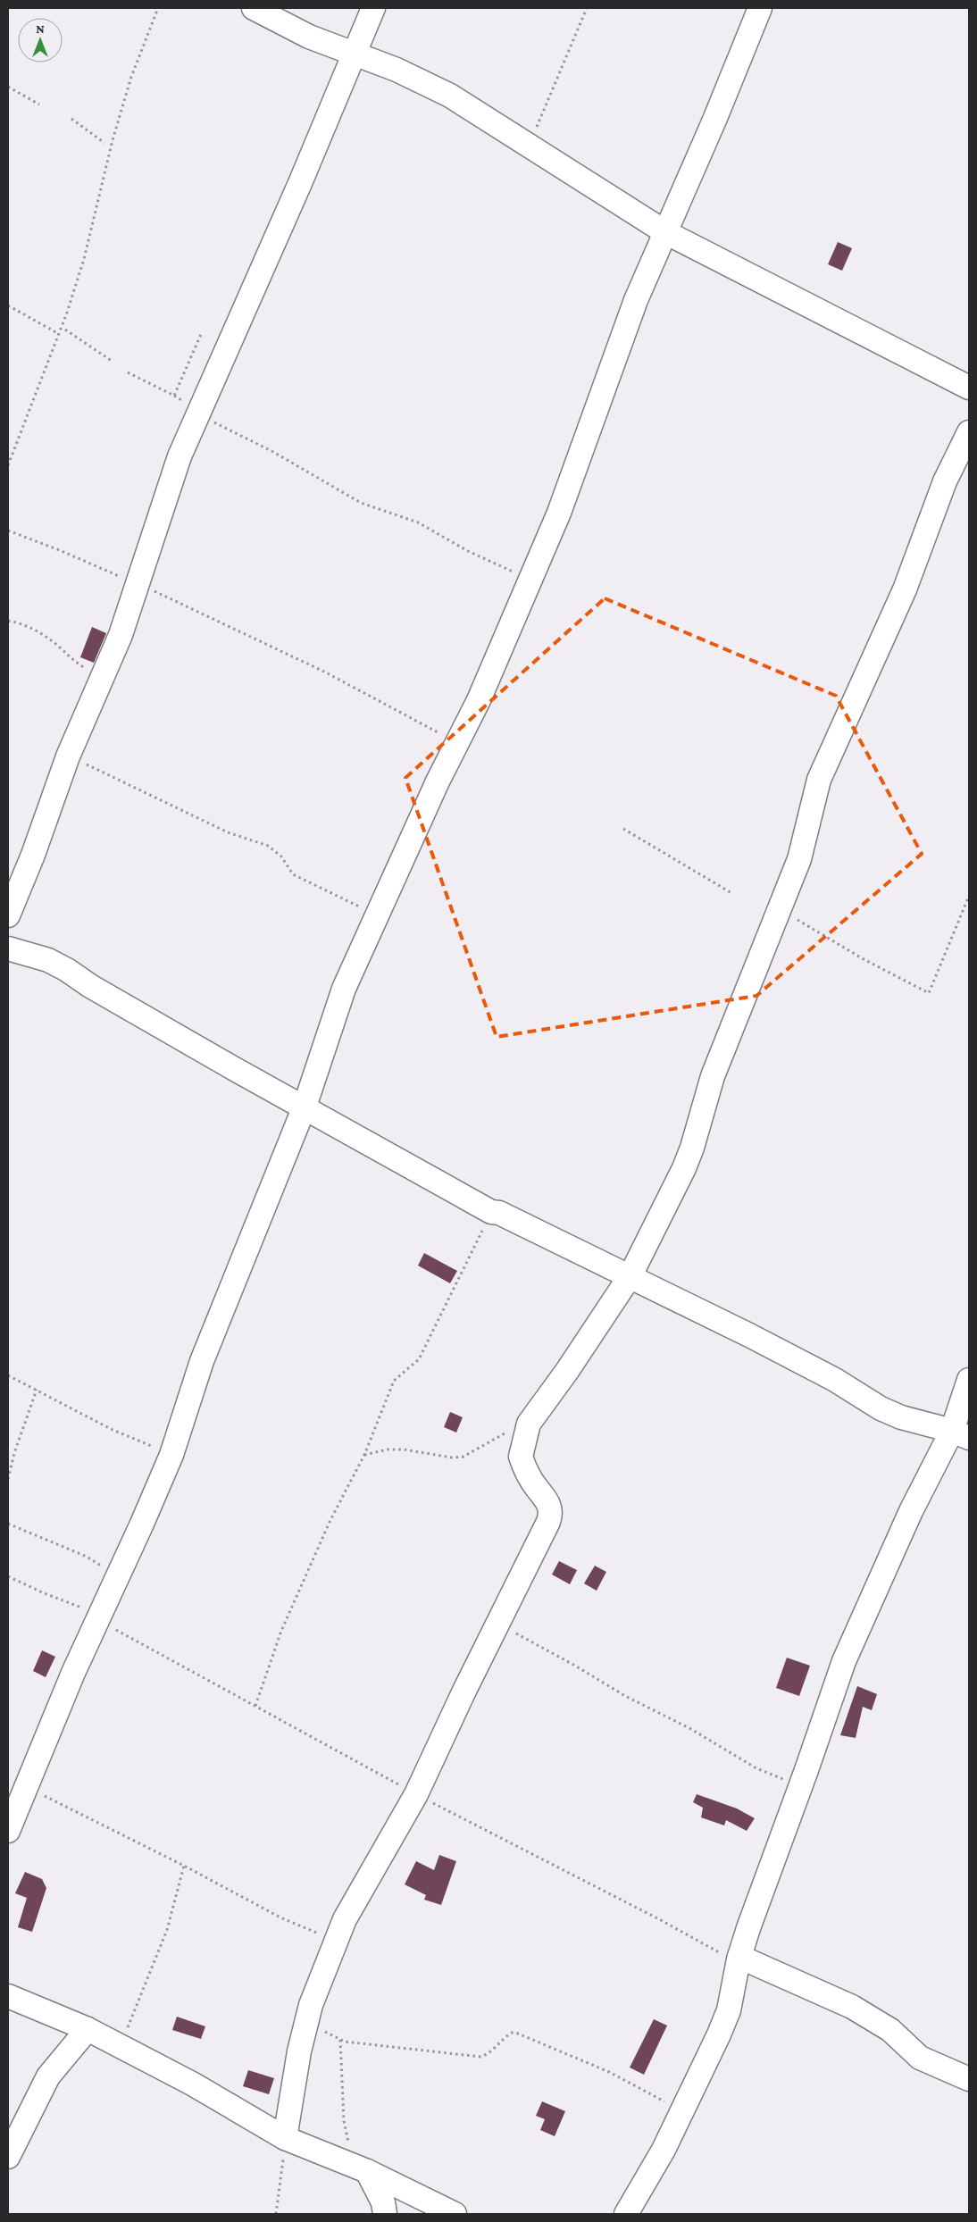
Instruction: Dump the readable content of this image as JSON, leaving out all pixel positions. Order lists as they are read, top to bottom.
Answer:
{
  "north": "top"
}
